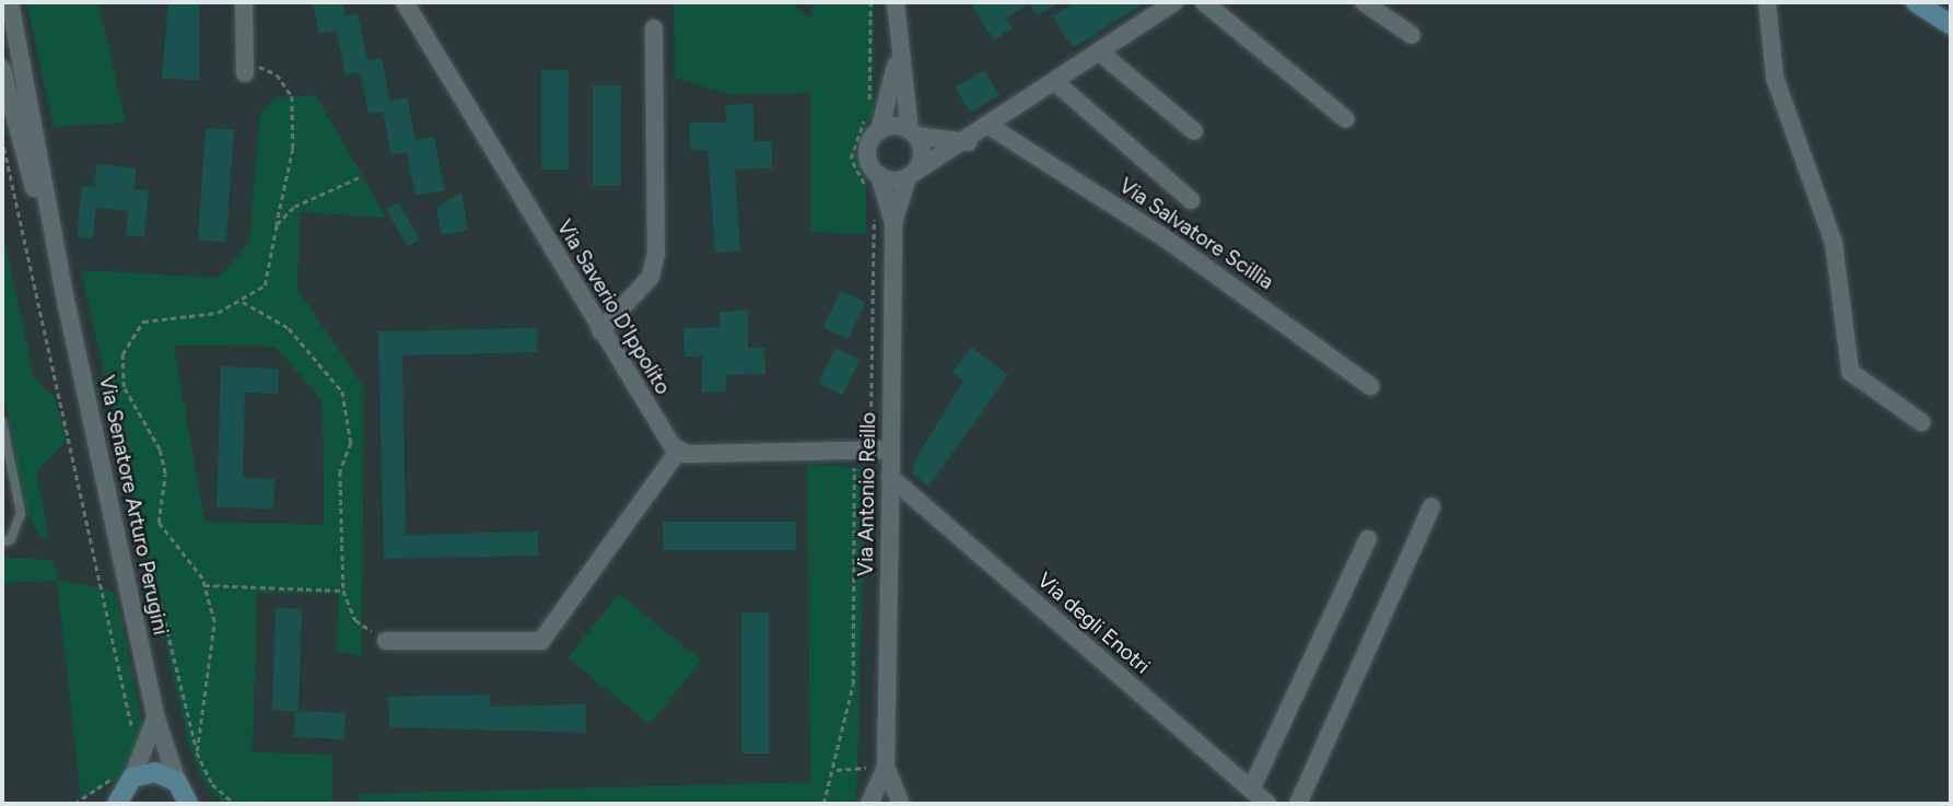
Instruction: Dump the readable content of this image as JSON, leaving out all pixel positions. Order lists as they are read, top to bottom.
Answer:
{
  "streets": {
    "street": [
      "Via Salvatore Scillìa",
      "Via Saverio D'Ippolito",
      "Via Antonio Reillo",
      "Via Senatore Arturo Perugini",
      "Via degli Enotri"
    ]
  },
  "crossings": [
    ["Via Antonio Reillo", "Via degli Enotri"]
  ]
}
